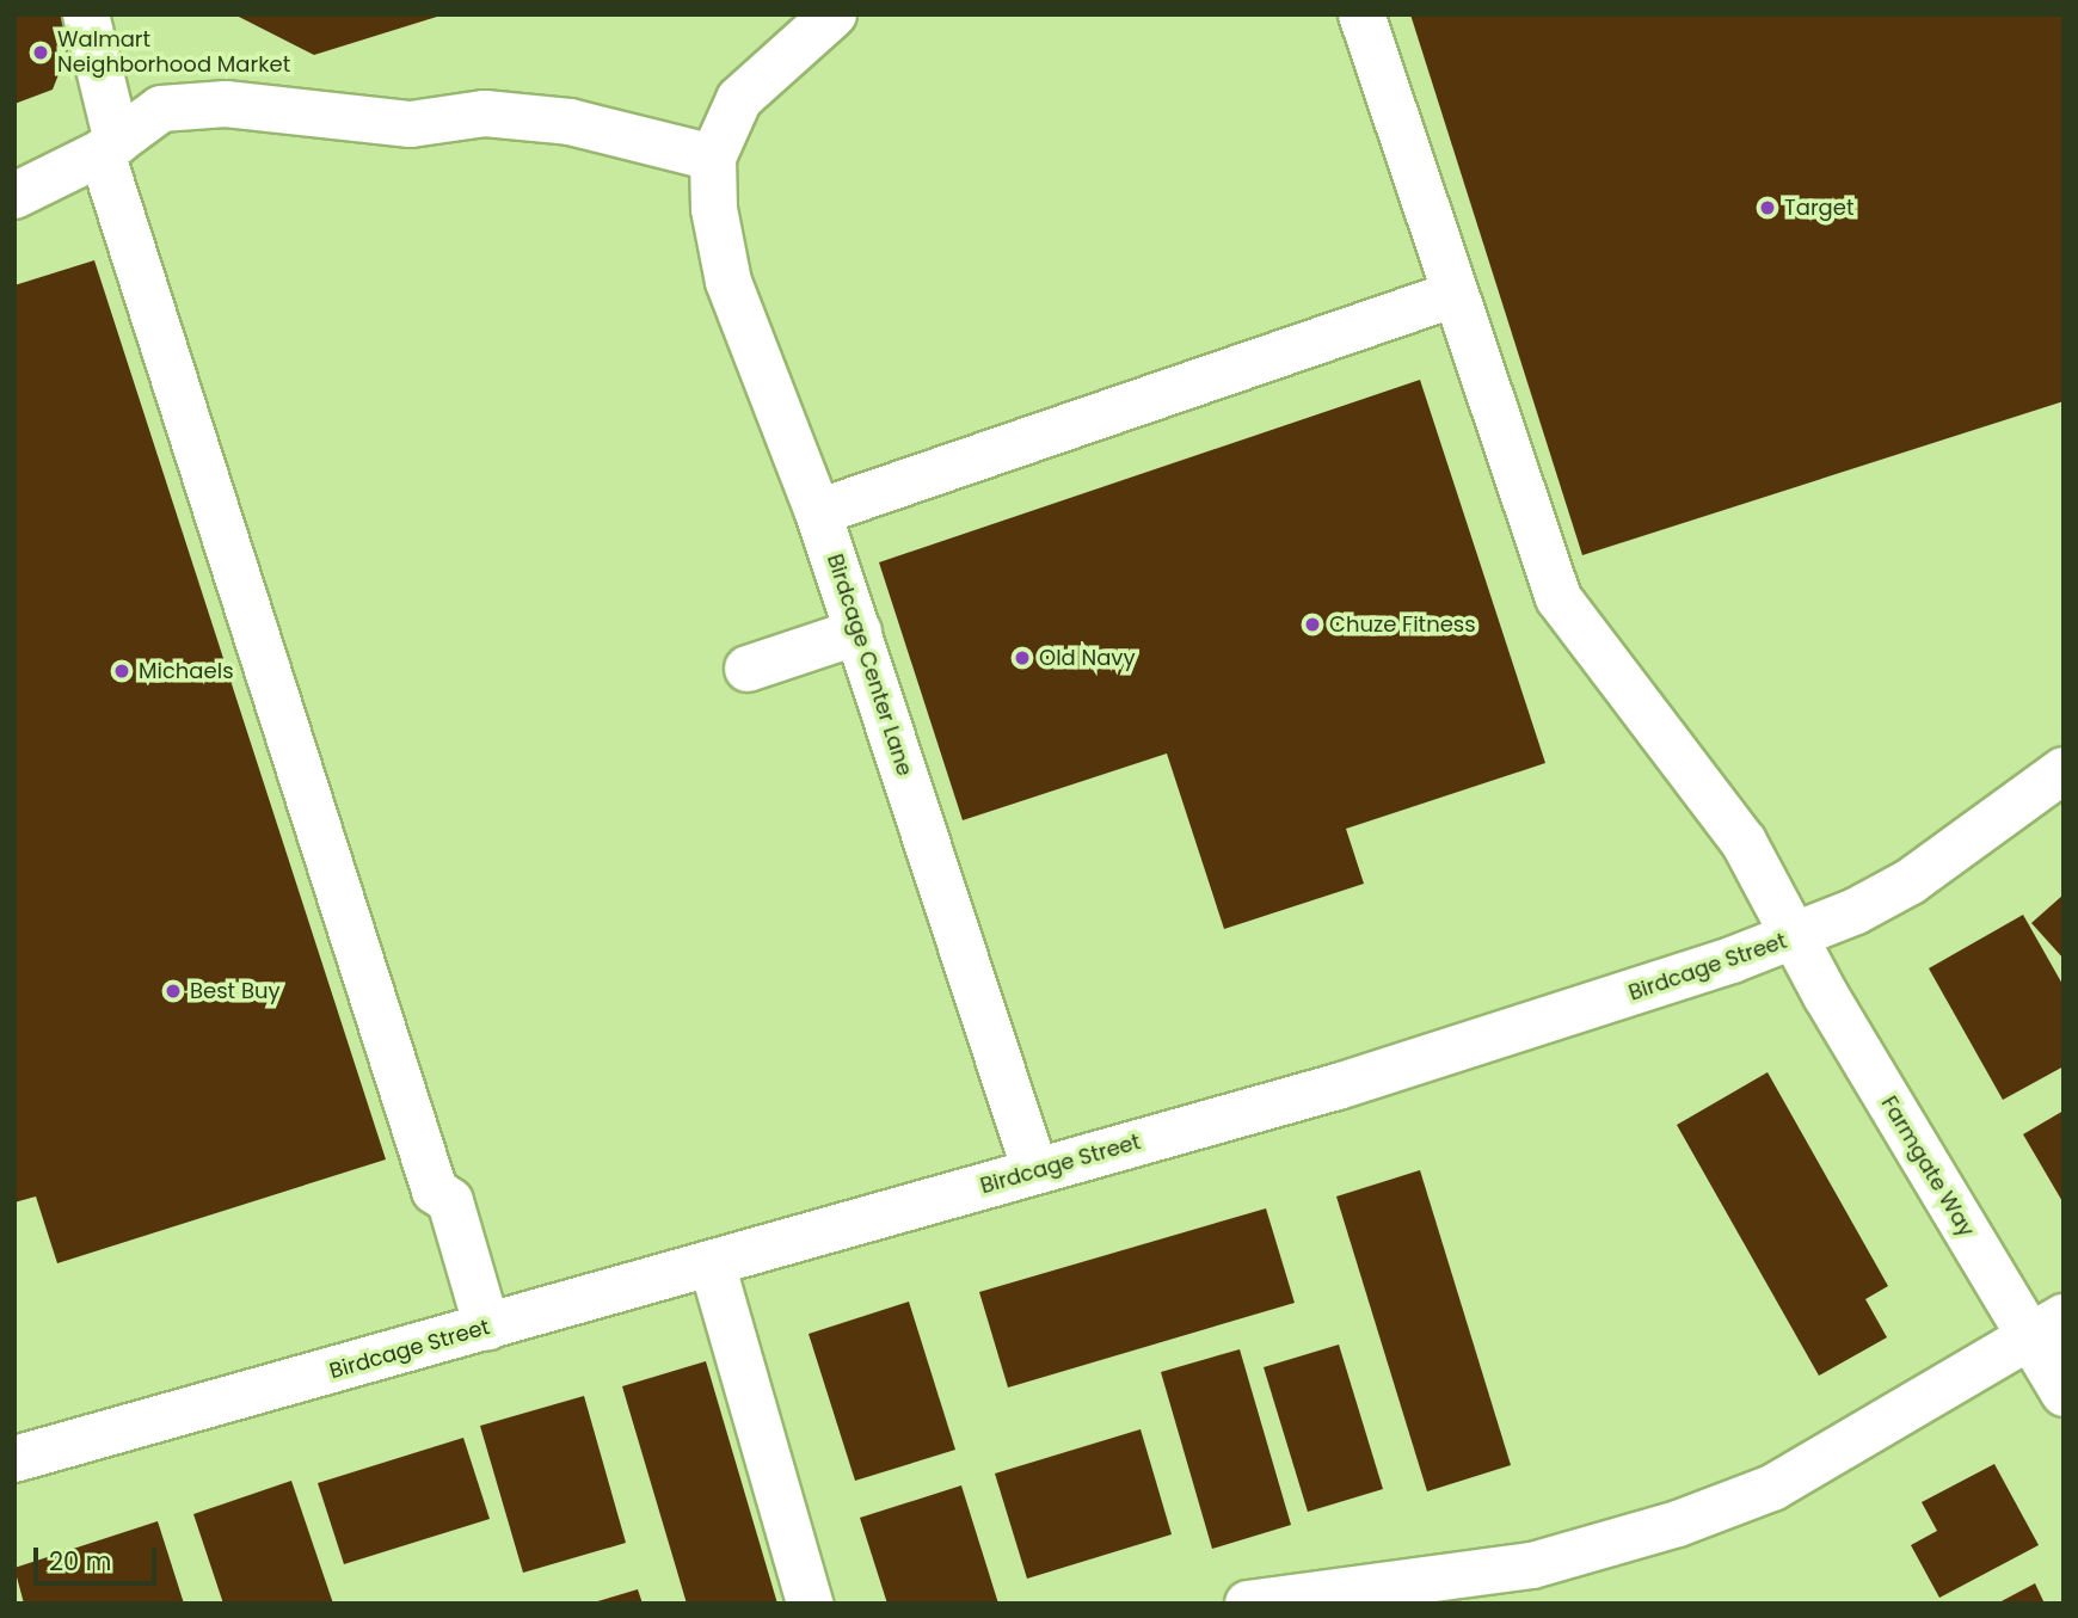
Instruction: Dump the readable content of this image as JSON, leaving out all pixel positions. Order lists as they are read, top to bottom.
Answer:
{
  "streets": {
    "street": ["Birdcage Center Lane", "Birdcage Street", "Farmgate Way"]
  },
  "crossings": [
    ["Birdcage Center Lane", "Birdcage Street"],
    ["Birdcage Street", "Farmgate Way"]
  ],
  "places": [
    "Walmart Neighborhood Market",
    "Target",
    "Chuze Fitness",
    "Old Navy",
    "Michaels",
    "Best Buy"
  ],
  "scale_bar": "20 m"
}
